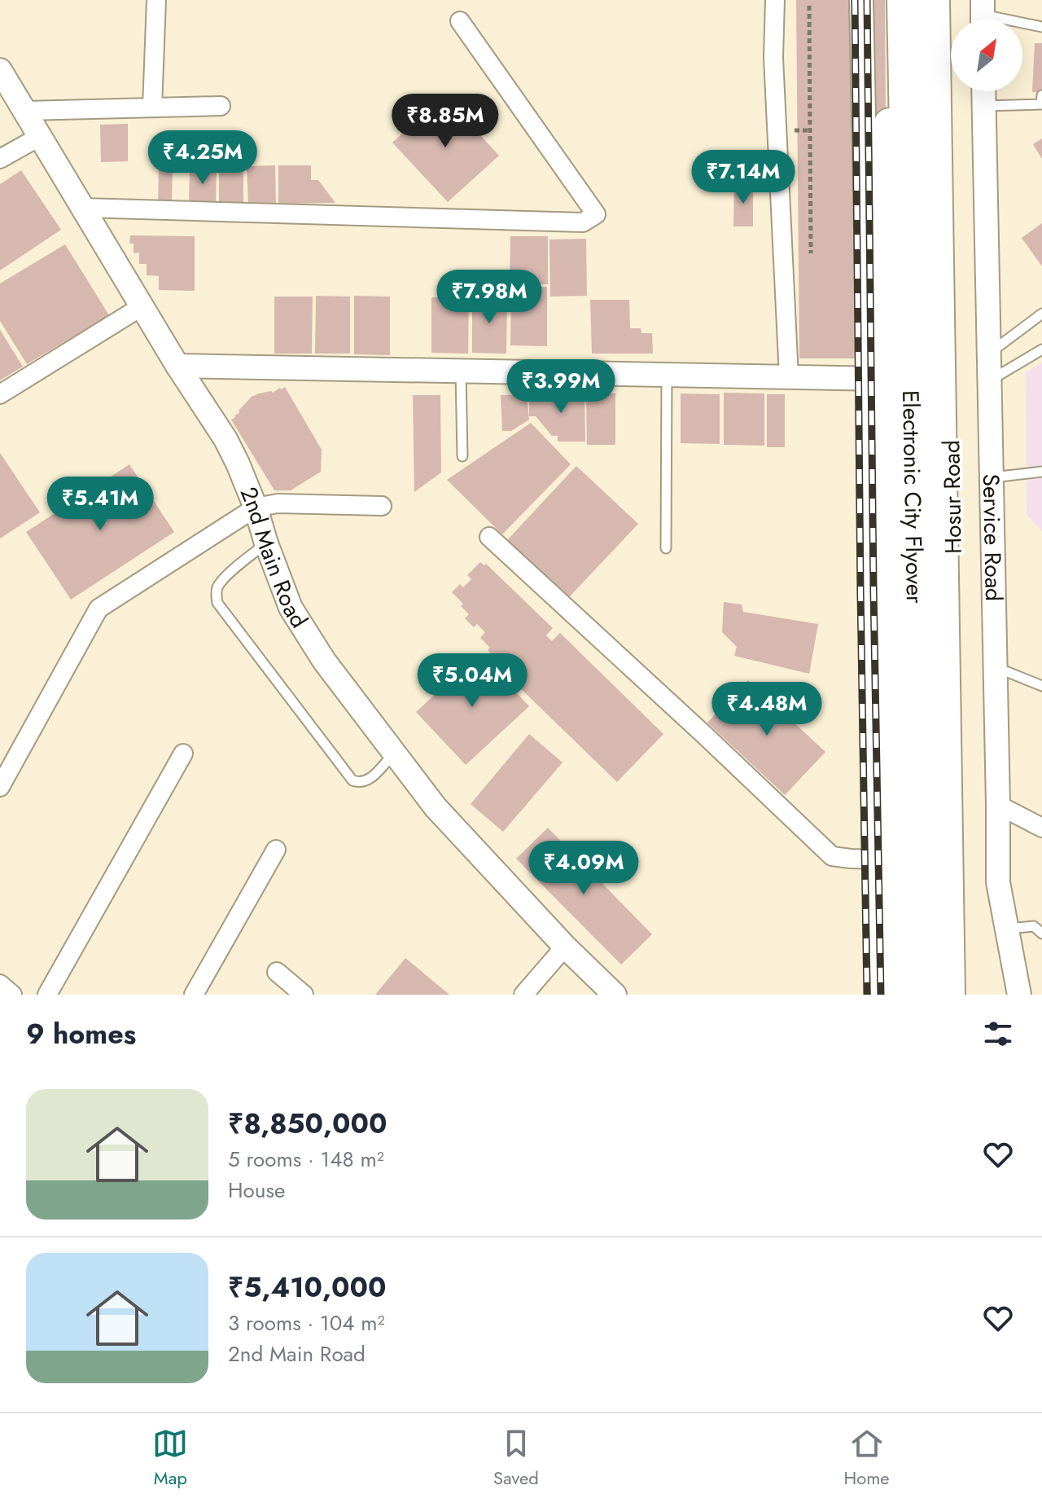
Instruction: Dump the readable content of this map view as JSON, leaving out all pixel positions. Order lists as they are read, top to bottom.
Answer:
{
  "streets": {
    "highway": ["Electronic City Flyover", "Hosur Road"],
    "street": ["Service Road", "2nd Main Road"]
  },
  "north": "top right",
  "page": {
    "price": [
      "₹8.85M",
      "₹4.25M",
      "₹7.14M",
      "₹7.98M",
      "₹3.99M",
      "₹5.41M",
      "₹5.04M",
      "₹4.48M",
      "₹4.09M"
    ],
    "heading": "9 homes",
    "list": [
      {
        "name": "₹8,850,000",
        "note": "5 rooms · 148 m² · House"
      },
      {
        "name": "₹5,410,000",
        "note": "3 rooms · 104 m² · 2nd Main Road"
      }
    ],
    "tabs": ["Map", "Saved", "Home"]
  }
}
